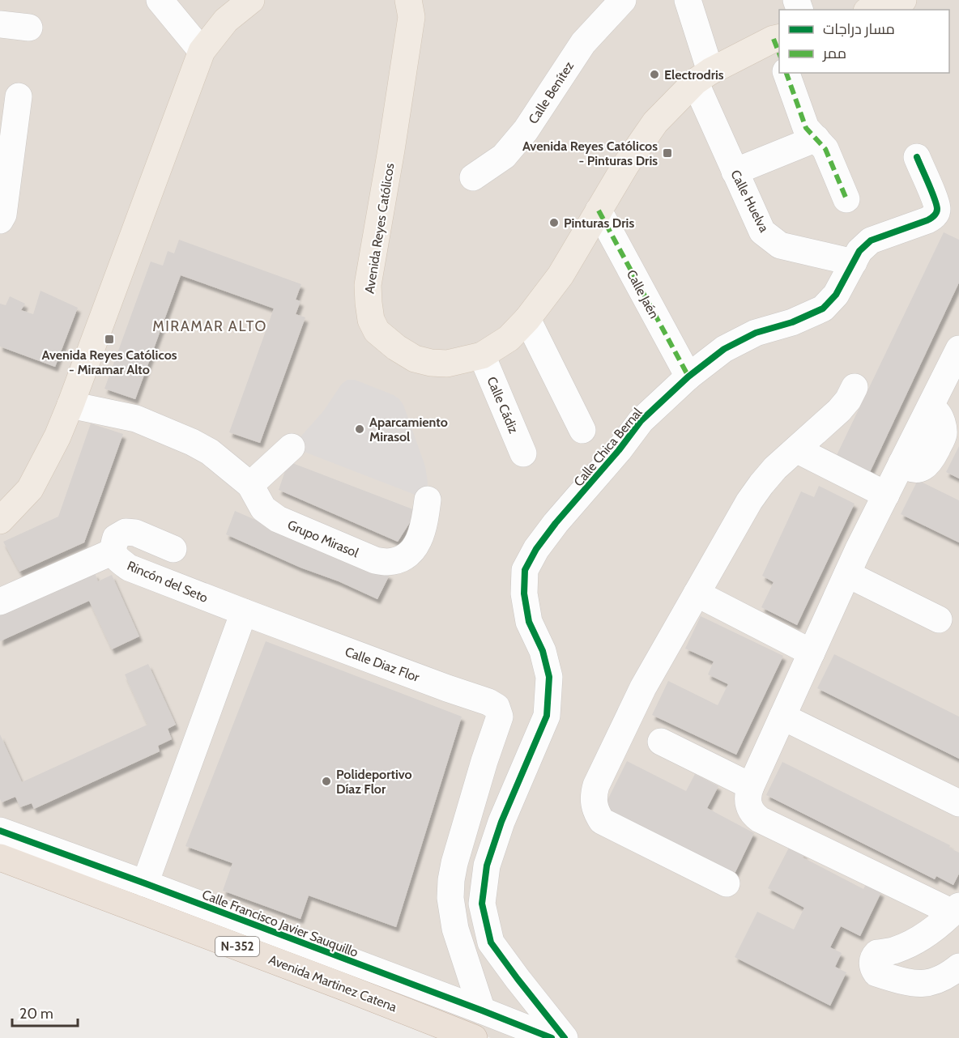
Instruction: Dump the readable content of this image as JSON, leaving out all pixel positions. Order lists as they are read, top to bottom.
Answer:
{
  "streets": {
    "highway": ["N-352", "Avenida Martinez Catena"],
    "main road": ["Avenida Reyes Católicos"],
    "street": [
      "Calle Benítez",
      "Calle Huelva",
      "Calle Jaén",
      "Calle Cádiz",
      "Calle Chica Bernal",
      "Grupo Mirasol",
      "Rincón del Seto",
      "Calle Diaz Flor",
      "Calle Francisco Javier Sauquillo"
    ]
  },
  "crossings": [
    ["Calle Huelva", "Avenida Reyes Católicos"],
    ["Calle Huelva", "Calle Chica Bernal"],
    ["Avenida Reyes Católicos", "Calle Jaén"],
    ["Avenida Reyes Católicos", "Calle Cádiz"],
    ["Calle Jaén", "Calle Chica Bernal"],
    ["Rincón del Seto", "Calle Diaz Flor"],
    ["Calle Diaz Flor", "Calle Francisco Javier Sauquillo"]
  ],
  "districts": ["MIRAMAR ALTO"],
  "places": {
    "other": [
      "Electrodris",
      "Pinturas Dris",
      "Aparcamiento Mirasol",
      "Polideportivo Díaz Flor"
    ],
    "transit": ["Avenida Reyes Católicos - Pinturas Dris", "Avenida Reyes Católicos - Miramar Alto"]
  },
  "legend": ["مسار دراجات", "ممر"],
  "scale_bar": "20 m"
}
